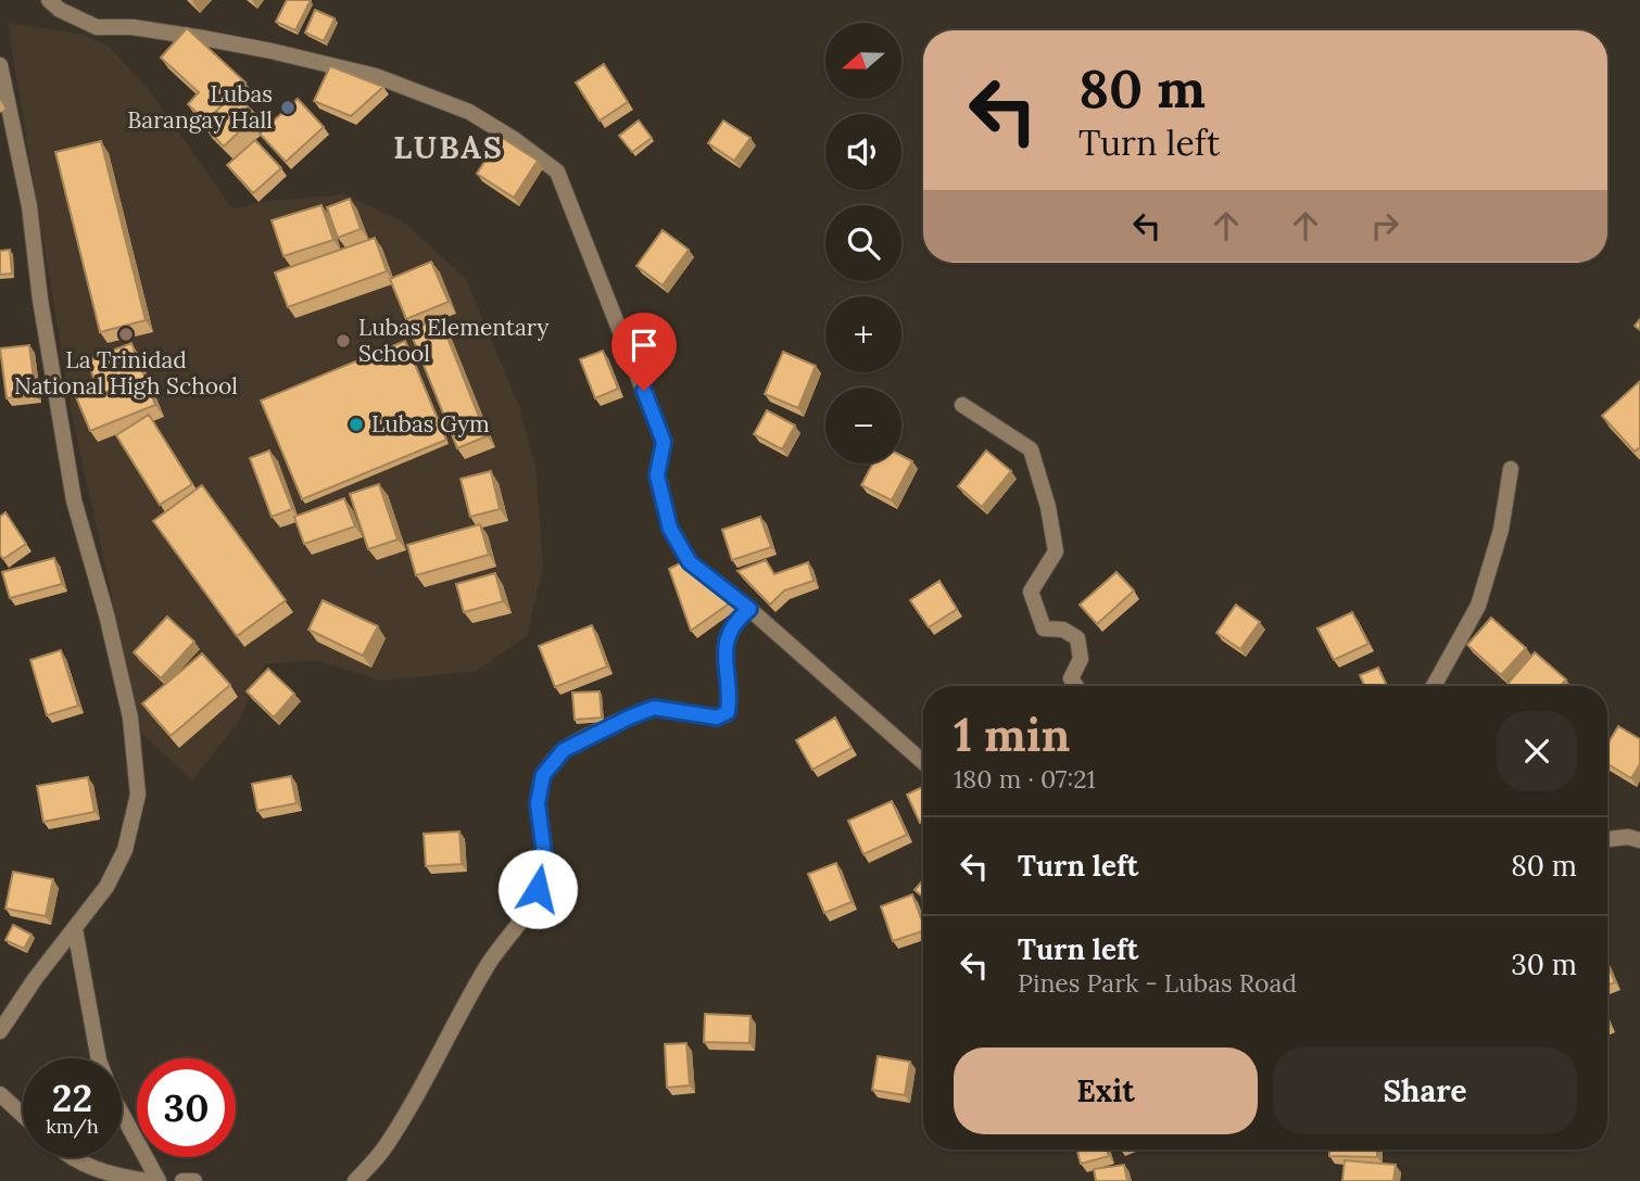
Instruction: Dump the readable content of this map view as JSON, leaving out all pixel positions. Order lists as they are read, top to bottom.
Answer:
{
  "districts": ["LUBAS"],
  "places": [
    "Lubas Barangay Hall",
    "La Trinidad National High School",
    "Lubas Elementary School",
    "Lubas Gym"
  ],
  "north": "left",
  "page": {
    "map_buttons": ["+", "−"],
    "turn": ["80 m", "Turn left"],
    "heading": ["1 min", "180 m · 07:21"],
    "list": [
      {
        "name": "Turn left",
        "value": "80 m"
      },
      {
        "name": "Turn left",
        "note": "Pines Park - Lubas Road",
        "value": "30 m"
      }
    ],
    "buttons": ["Exit", "Share"],
    "speed": "22 km/h",
    "limit": "30"
  }
}
